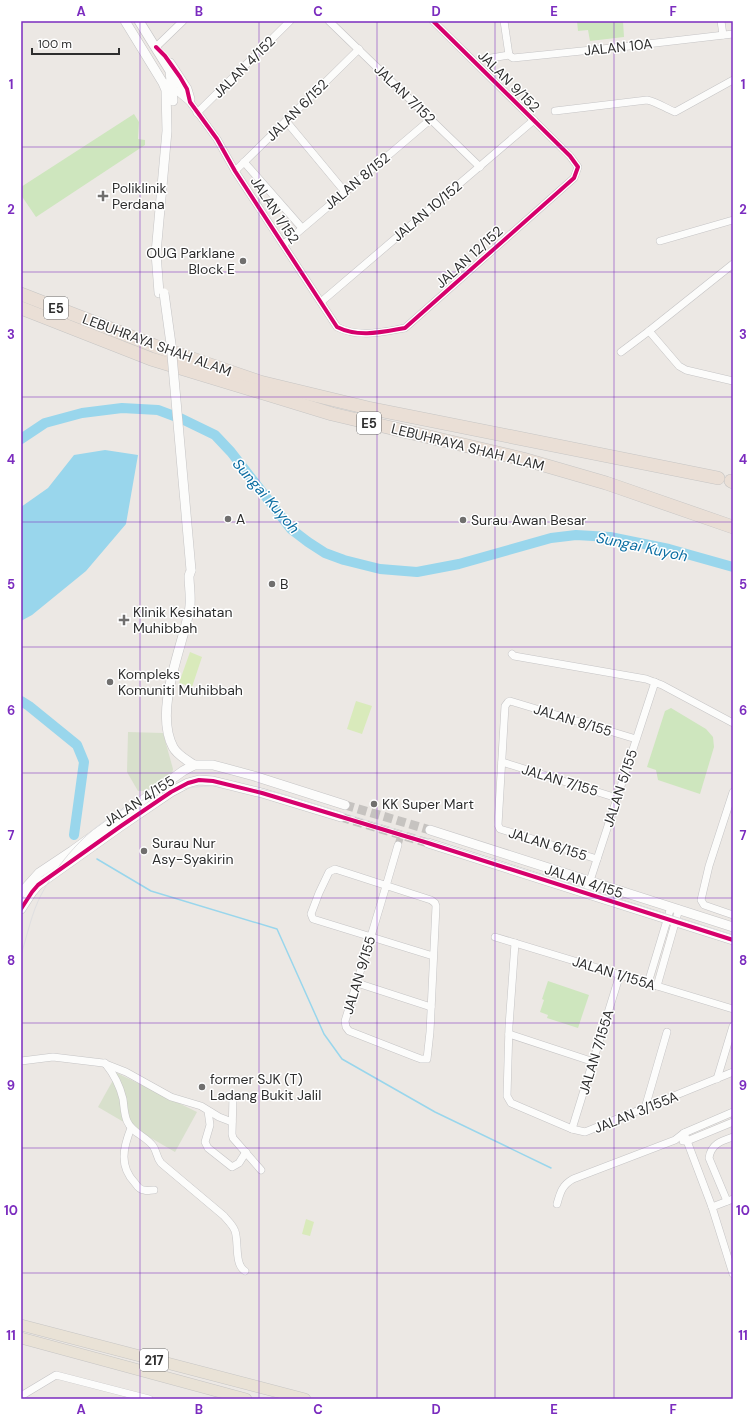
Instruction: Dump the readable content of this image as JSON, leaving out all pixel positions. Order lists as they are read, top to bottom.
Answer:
{
  "streets": {
    "highway": ["E5", "LEBUHRAYA SHAH ALAM", "217"],
    "street": [
      "JALAN 10A",
      "JALAN 4/152",
      "JALAN 9/152",
      "JALAN 7/152",
      "JALAN 6/152",
      "JALAN 8/152",
      "JALAN 1/152",
      "JALAN 10/152",
      "JALAN 12/152",
      "JALAN 8/155",
      "JALAN 7/155",
      "JALAN 5/155",
      "JALAN 4/155",
      "JALAN 6/155",
      "JALAN 1/155A",
      "JALAN 9/155",
      "JALAN 7/155A",
      "JALAN 3/155A"
    ]
  },
  "crossings": [
    ["JALAN 4/152", "JALAN 1/152"],
    ["JALAN 9/152", "JALAN 10/152"],
    ["JALAN 9/152", "JALAN 12/152"],
    ["JALAN 7/152", "JALAN 6/152"],
    ["JALAN 7/152", "JALAN 8/152"],
    ["JALAN 7/152", "JALAN 10/152"],
    ["JALAN 6/152", "JALAN 1/152"],
    ["JALAN 8/152", "JALAN 1/152"],
    ["JALAN 1/152", "JALAN 10/152"],
    ["JALAN 1/152", "JALAN 12/152"],
    ["JALAN 8/155", "JALAN 7/155"],
    ["JALAN 8/155", "JALAN 5/155"],
    ["JALAN 8/155", "JALAN 6/155"],
    ["JALAN 7/155", "JALAN 5/155"],
    ["JALAN 7/155", "JALAN 6/155"],
    ["JALAN 5/155", "JALAN 4/155"],
    ["JALAN 5/155", "JALAN 6/155"],
    ["JALAN 1/155A", "JALAN 7/155A"],
    ["JALAN 7/155A", "JALAN 3/155A"]
  ],
  "water": ["Sungai Kuyoh"],
  "places": {
    "health": ["Poliklinik Perdana", "Klinik Kesihatan Muhibbah"],
    "other": [
      "OUG Parklane Block E",
      "A",
      "Surau Awan Besar",
      "B",
      "Kompleks Komuniti Muhibbah",
      "KK Super Mart",
      "Surau Nur Asy-Syakirin",
      "former SJK (T) Ladang Bukit Jalil"
    ]
  },
  "scale_bar": "100 m",
  "grid": {
    "columns": [
      "A",
      "B",
      "C",
      "D",
      "E",
      "F"
    ],
    "rows": [
      "1",
      "2",
      "3",
      "4",
      "5",
      "6",
      "7",
      "8",
      "9",
      "10",
      "11"
    ]
  }
}
